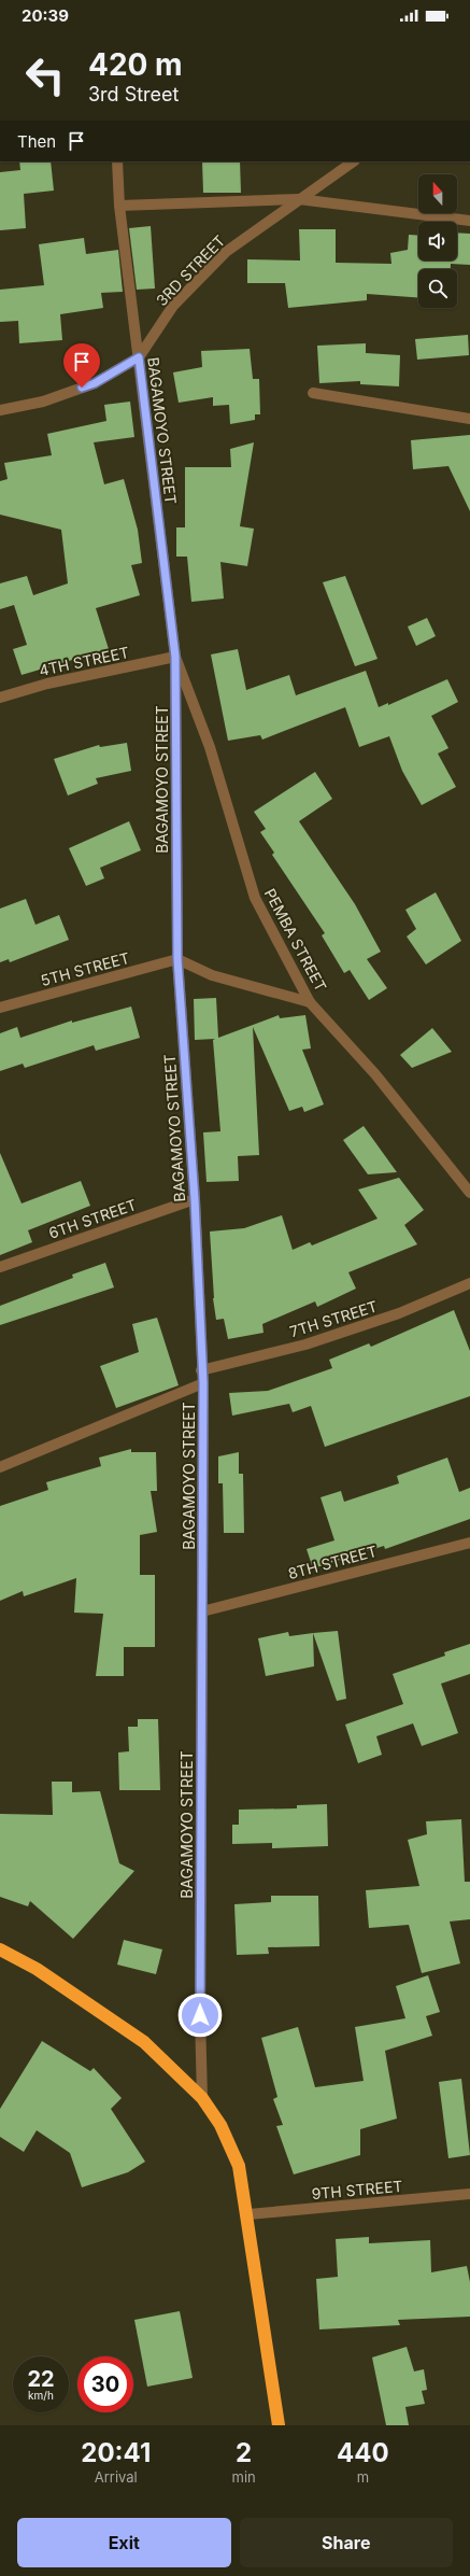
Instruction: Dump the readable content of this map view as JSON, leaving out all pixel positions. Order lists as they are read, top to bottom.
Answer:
{
  "streets": {
    "street": [
      "3RD STREET",
      "BAGAMOYO STREET",
      "4TH STREET",
      "PEMBA STREET",
      "5TH STREET",
      "6TH STREET",
      "7TH STREET",
      "8TH STREET",
      "9TH STREET"
    ]
  },
  "crossings": [
    ["3RD STREET", "BAGAMOYO STREET"],
    ["BAGAMOYO STREET", "4TH STREET"],
    ["BAGAMOYO STREET", "PEMBA STREET"],
    ["BAGAMOYO STREET", "5TH STREET"],
    ["BAGAMOYO STREET", "6TH STREET"],
    ["BAGAMOYO STREET", "7TH STREET"],
    ["BAGAMOYO STREET", "8TH STREET"],
    ["4TH STREET", "PEMBA STREET"]
  ],
  "north": "top",
  "page": {
    "status": "20:39",
    "turn": ["420 m", "3rd Street"],
    "then": "Then",
    "speed": "22 km/h",
    "limit": "30",
    "eta": [
      "20:41",
      "Arrival",
      "2",
      "min",
      "440",
      "m"
    ],
    "buttons": ["Exit", "Share"]
  }
}
